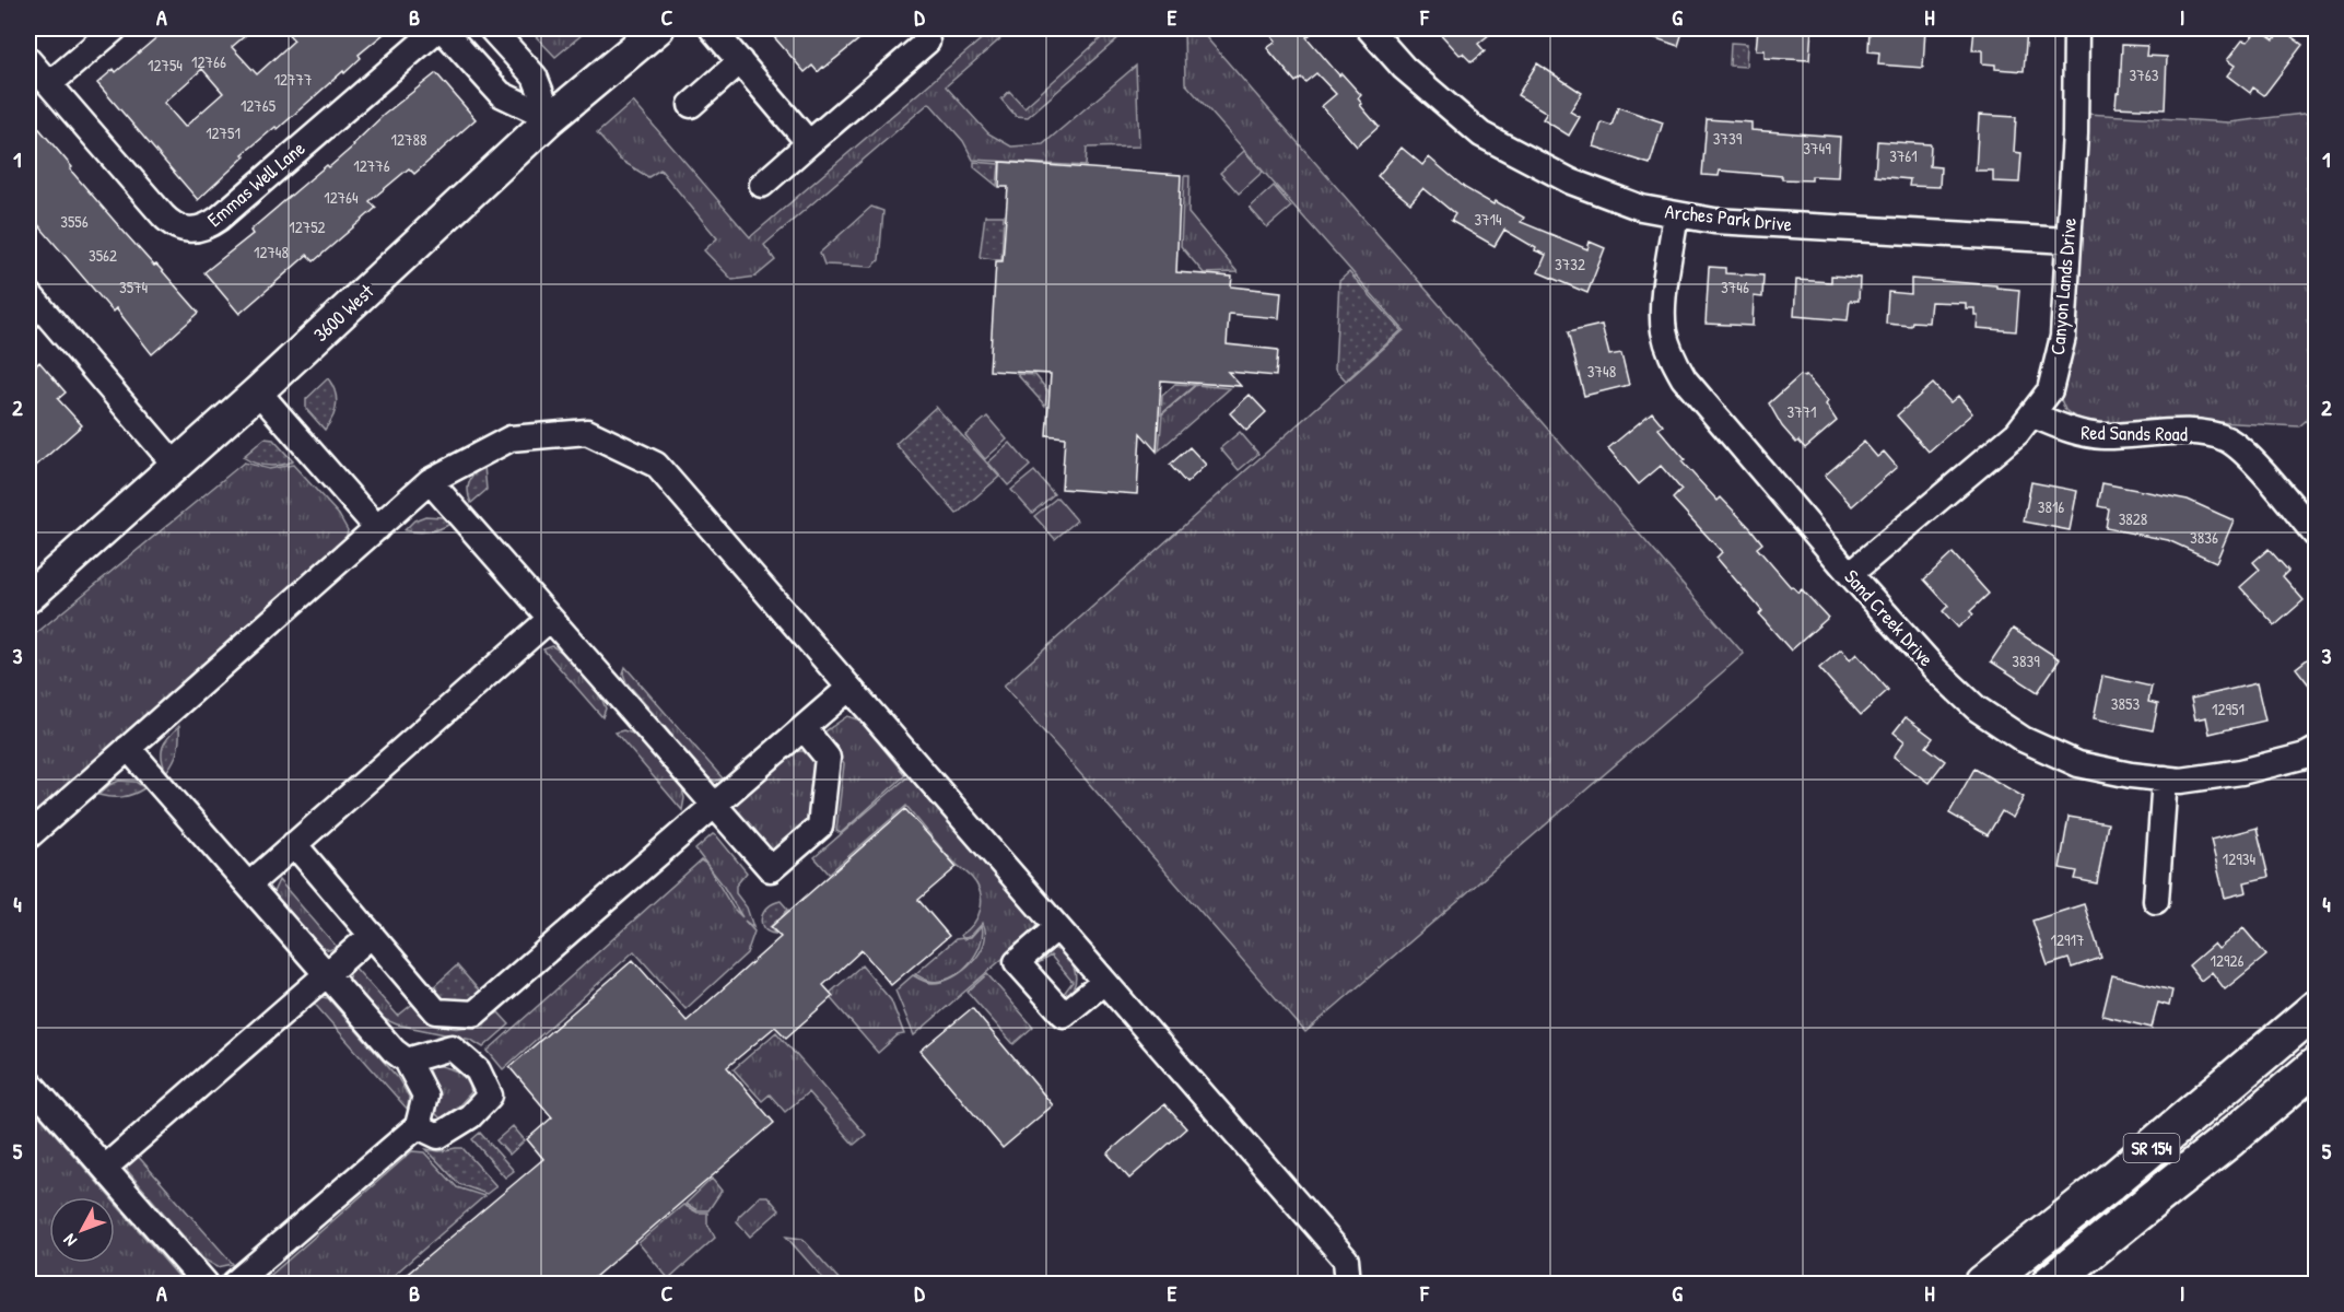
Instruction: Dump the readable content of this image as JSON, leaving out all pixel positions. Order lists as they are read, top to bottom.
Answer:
{
  "streets": {
    "highway": ["SR 154"],
    "main road": ["3600 West"],
    "street": [
      "Emmas Well Lane",
      "Arches Park Drive",
      "Canyon Lands Drive",
      "Red Sands Road",
      "Sand Creek Drive"
    ]
  },
  "crossings": [
    ["Arches Park Drive", "Canyon Lands Drive"],
    ["Arches Park Drive", "Sand Creek Drive"],
    ["Canyon Lands Drive", "Red Sands Road"],
    ["Canyon Lands Drive", "Sand Creek Drive"]
  ],
  "house_numbers": [
    "12766",
    "12754",
    "3763",
    "12777",
    "12765",
    "12751",
    "3739",
    "12788",
    "3749",
    "3761",
    "12776",
    "12764",
    "3714",
    "3556",
    "12752",
    "12748",
    "3562",
    "3732",
    "3574",
    "3746",
    "3748",
    "3771",
    "3816",
    "3828",
    "3836",
    "3839",
    "3853",
    "12951",
    "12934",
    "12917",
    "12926"
  ],
  "north": "bottom left",
  "grid": {
    "columns": [
      "A",
      "B",
      "C",
      "D",
      "E",
      "F",
      "G",
      "H",
      "I"
    ],
    "rows": [
      "1",
      "2",
      "3",
      "4",
      "5"
    ]
  }
}
